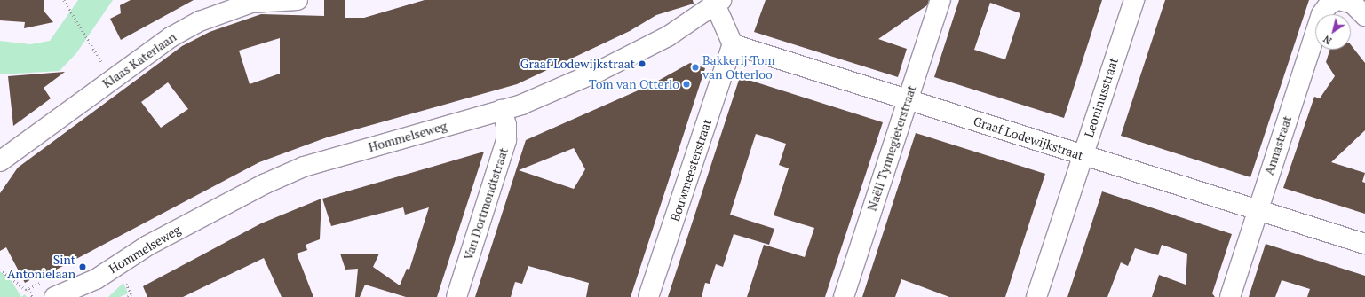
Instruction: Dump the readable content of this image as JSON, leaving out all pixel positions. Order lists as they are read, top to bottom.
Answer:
{
  "streets": {
    "street": [
      "Klaas Katerlaan",
      "Leoninusstraat",
      "Hommelseweg",
      "Graaf Lodewijkstraat",
      "Annastraat",
      "Naëll Tynnegieterstraat",
      "Bouwmeesterstraat",
      "Van Dortmondtstraat"
    ]
  },
  "crossings": [
    ["Leoninusstraat", "Graaf Lodewijkstraat"],
    ["Hommelseweg", "Van Dortmondtstraat"],
    ["Graaf Lodewijkstraat", "Annastraat"],
    ["Graaf Lodewijkstraat", "Naëll Tynnegieterstraat"],
    ["Graaf Lodewijkstraat", "Bouwmeesterstraat"]
  ],
  "places": [
    "Graaf Lodewijkstraat",
    "Bakkerij Tom van Otterloo",
    "Tom van Otterlo",
    "Sint Antonielaan"
  ],
  "north": "bottom left"
}
